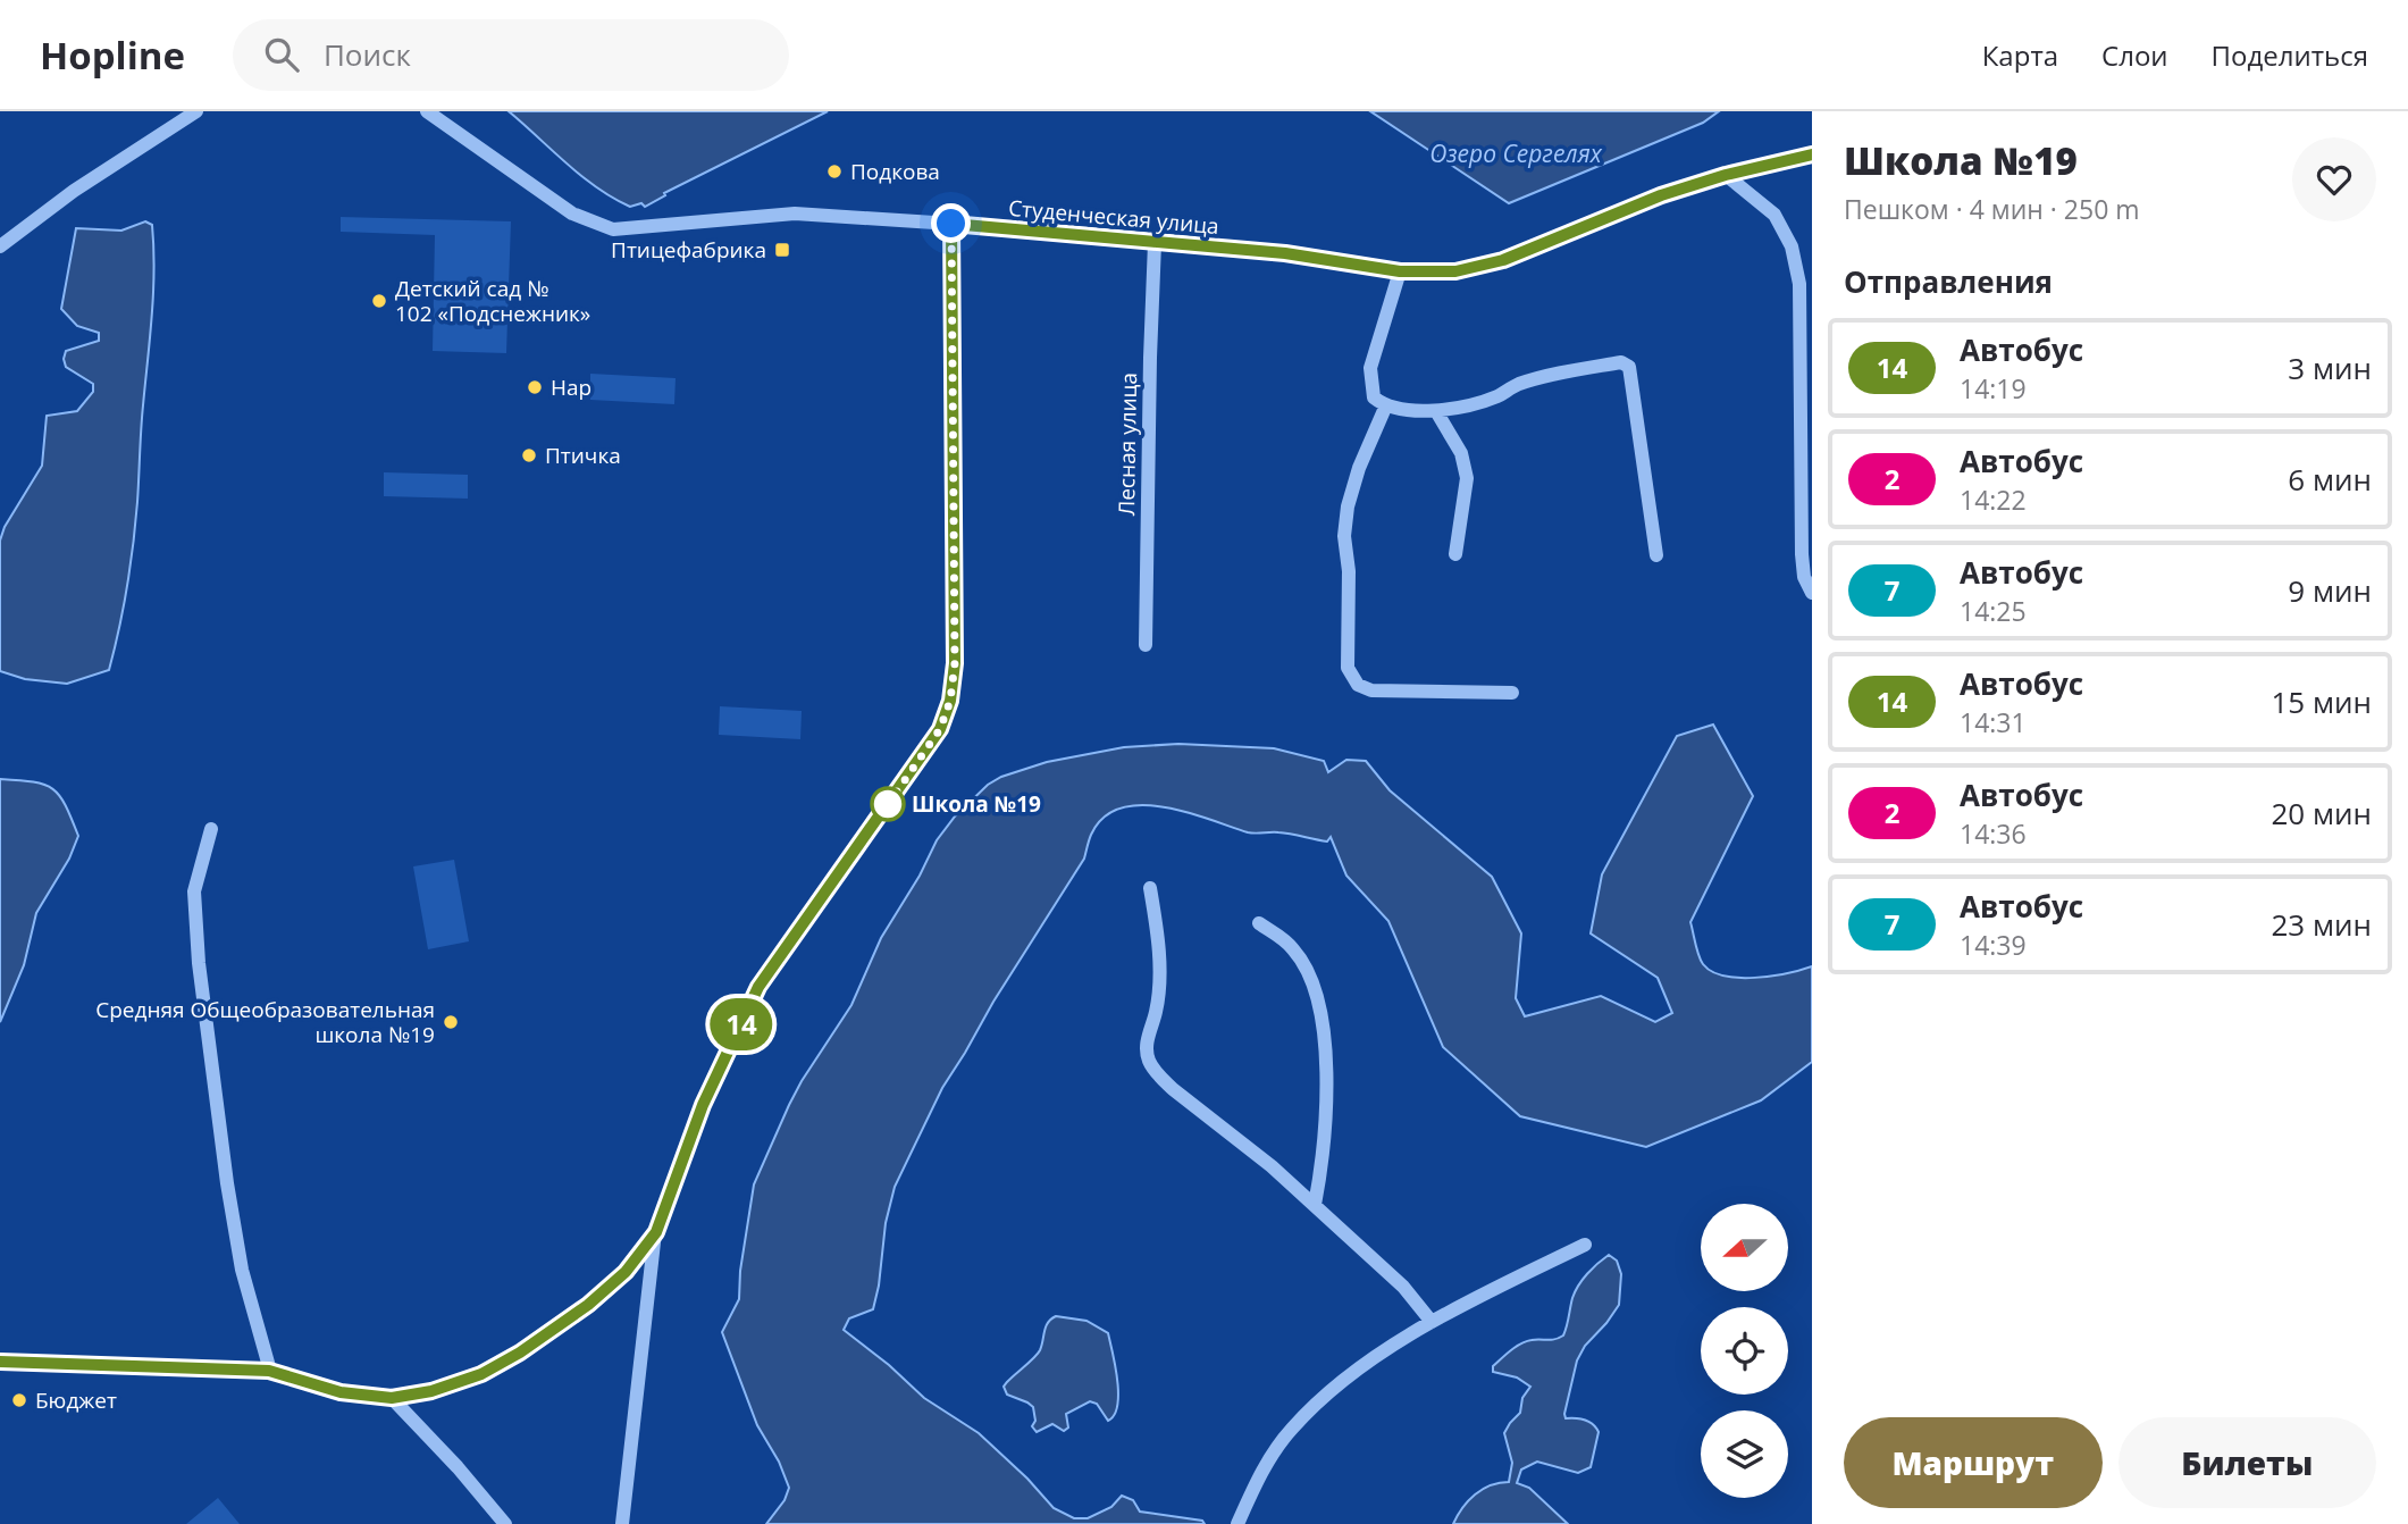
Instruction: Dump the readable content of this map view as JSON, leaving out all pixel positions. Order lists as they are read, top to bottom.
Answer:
{
  "streets": {
    "street": ["Студенческая улица", "Лесная улица"]
  },
  "crossings": [
    ["Студенческая улица", "Лесная улица"]
  ],
  "water": ["Озеро Сергелях"],
  "places": {
    "other": [
      "Подкова",
      "Детский сад № 102 «Подснежник»",
      "Нар",
      "Птичка",
      "Школа №19",
      "Средняя Общеобразовательная школа №19",
      "Бюджет"
    ],
    "transit": ["Птицефабрика"]
  },
  "lines": ["bus line 14"],
  "north": "left",
  "page": {
    "header": "Hopline",
    "search": "Поиск",
    "nav": ["Карта", "Слои", "Поделиться"],
    "on_map": "14",
    "heading": [
      ["Школа №19", "Пешком · 4 мин · 250 m"],
      "Отправления"
    ],
    "list": [
      {
        "mark": "14",
        "name": "Автобус",
        "note": "14:19",
        "value": "3 мин"
      },
      {
        "mark": "2",
        "name": "Автобус",
        "note": "14:22",
        "value": "6 мин"
      },
      {
        "mark": "7",
        "name": "Автобус",
        "note": "14:25",
        "value": "9 мин"
      },
      {
        "mark": "14",
        "name": "Автобус",
        "note": "14:31",
        "value": "15 мин"
      },
      {
        "mark": "2",
        "name": "Автобус",
        "note": "14:36",
        "value": "20 мин"
      },
      {
        "mark": "7",
        "name": "Автобус",
        "note": "14:39",
        "value": "23 мин"
      }
    ],
    "buttons": ["Маршрут", "Билеты"]
  }
}
